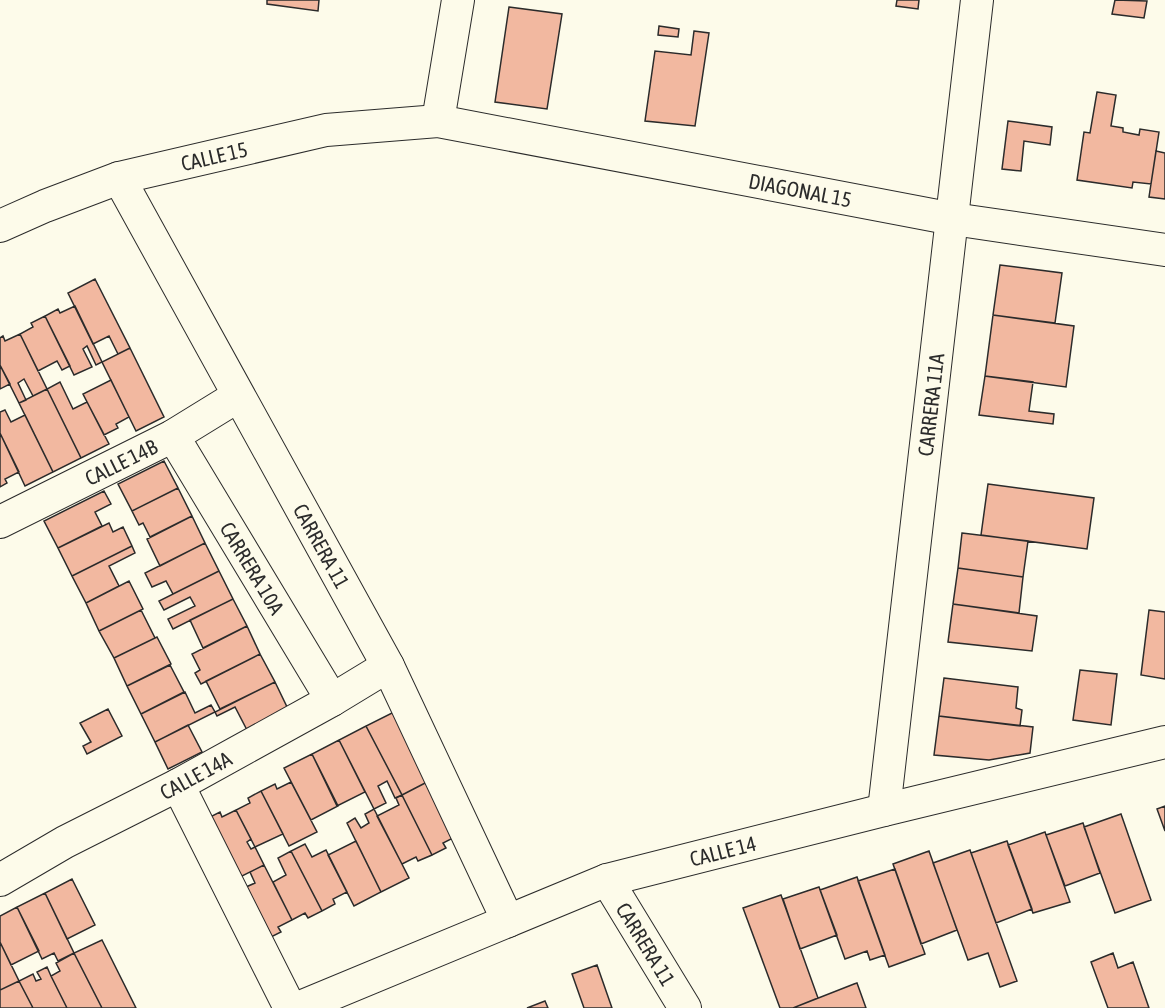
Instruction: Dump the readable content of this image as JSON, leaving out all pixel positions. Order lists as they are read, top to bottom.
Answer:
{
  "streets": {
    "street": [
      "CALLE 15",
      "DIAGONAL 15",
      "CARRERA 11A",
      "CALLE 14B",
      "CARRERA 11",
      "CARRERA 10A",
      "CALLE 14A",
      "CALLE 14"
    ]
  },
  "crossings": [
    ["CALLE 15", "DIAGONAL 15"],
    ["CALLE 15", "CARRERA 11"],
    ["DIAGONAL 15", "CARRERA 11A"],
    ["CARRERA 11A", "CALLE 14"],
    ["CALLE 14B", "CARRERA 11"],
    ["CALLE 14B", "CARRERA 10A"],
    ["CARRERA 11", "CALLE 14A"],
    ["CARRERA 11", "CALLE 14"],
    ["CARRERA 10A", "CALLE 14A"]
  ]
}
